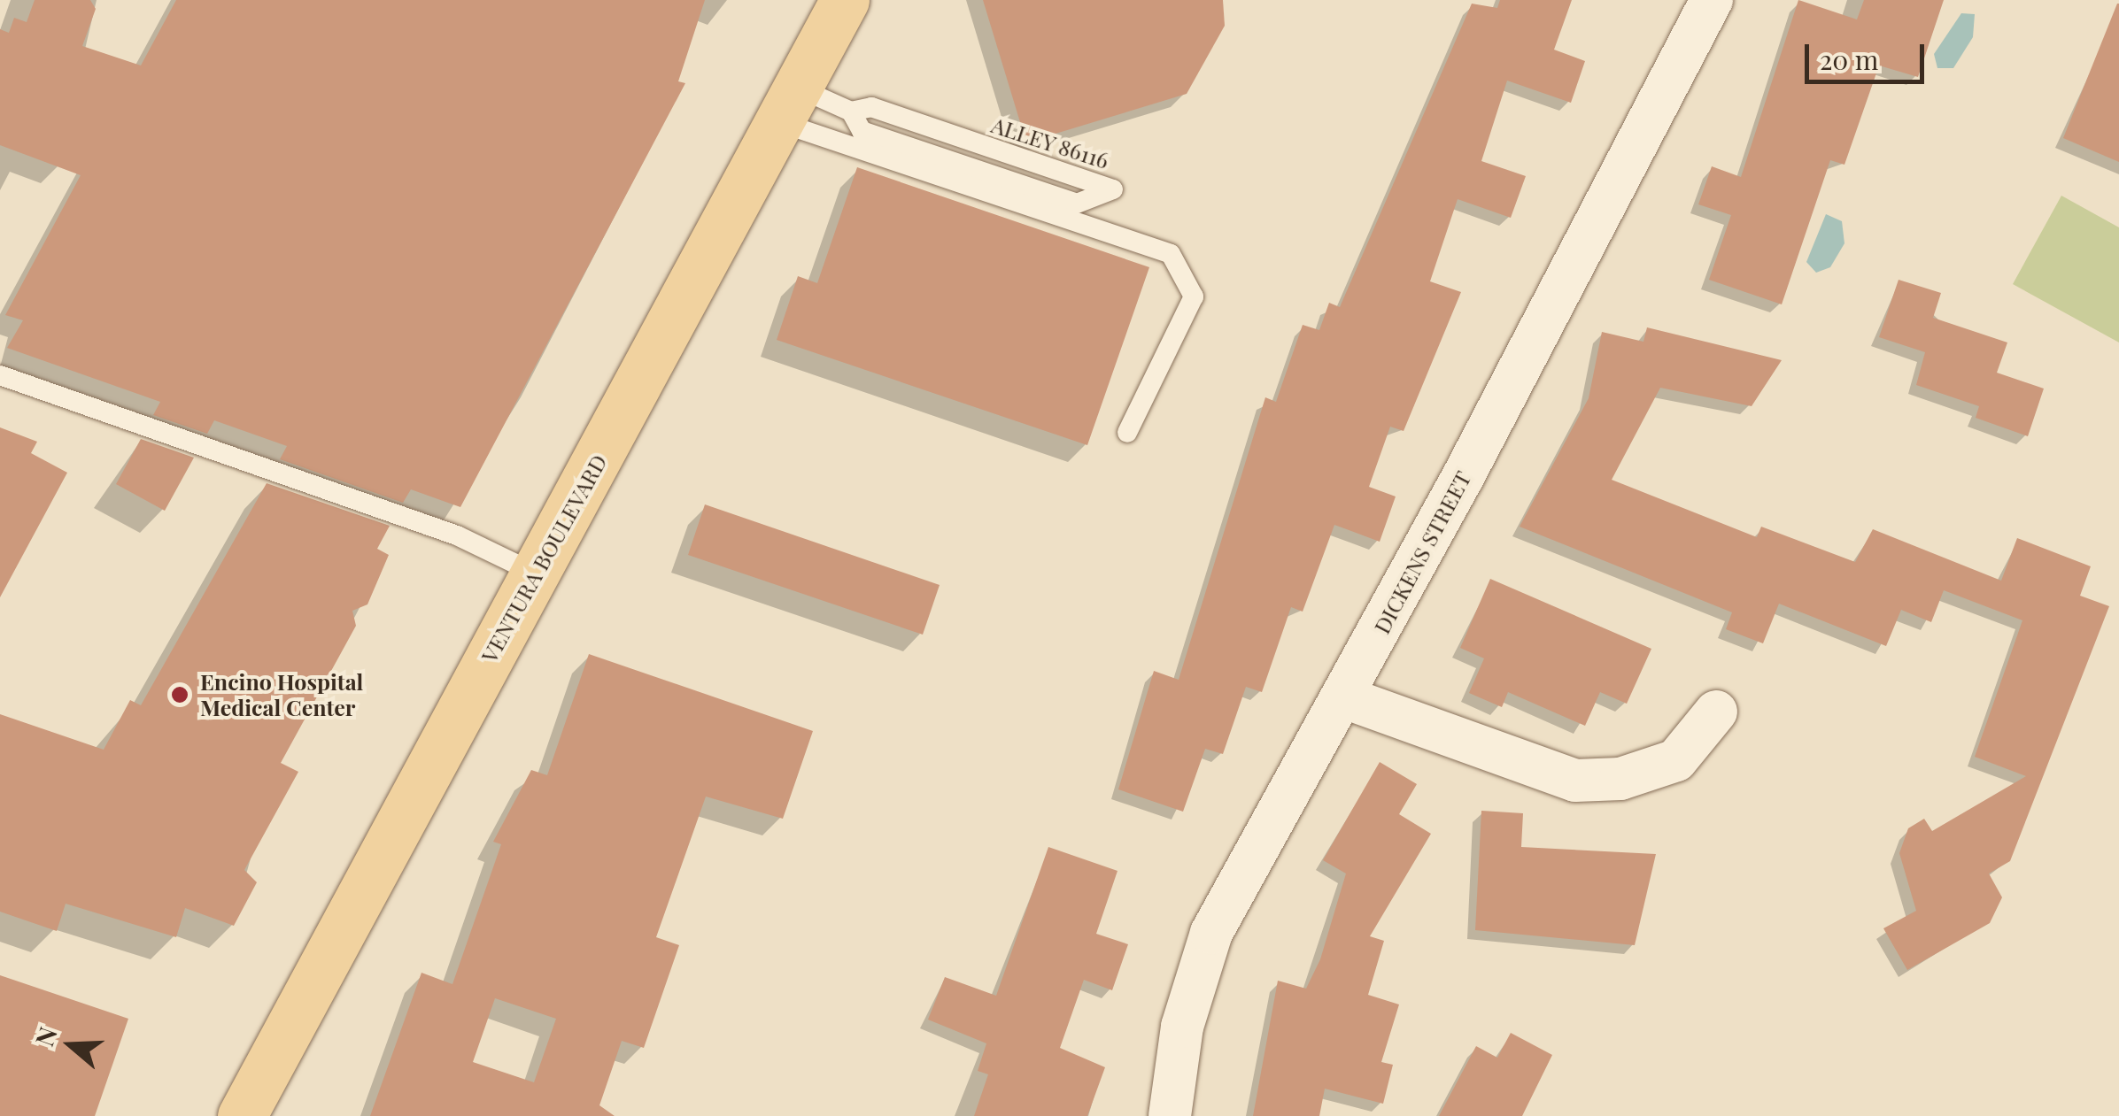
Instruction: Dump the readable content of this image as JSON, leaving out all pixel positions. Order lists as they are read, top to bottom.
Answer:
{
  "streets": {
    "main road": ["VENTURA BOULEVARD"],
    "street": ["DICKENS STREET"],
    "lane": ["ALLEY 86116"]
  },
  "crossings": [
    ["ALLEY 86116", "VENTURA BOULEVARD"]
  ],
  "places": ["Encino Hospital Medical Center"],
  "scale_bar": "20 m",
  "north": "left"
}
